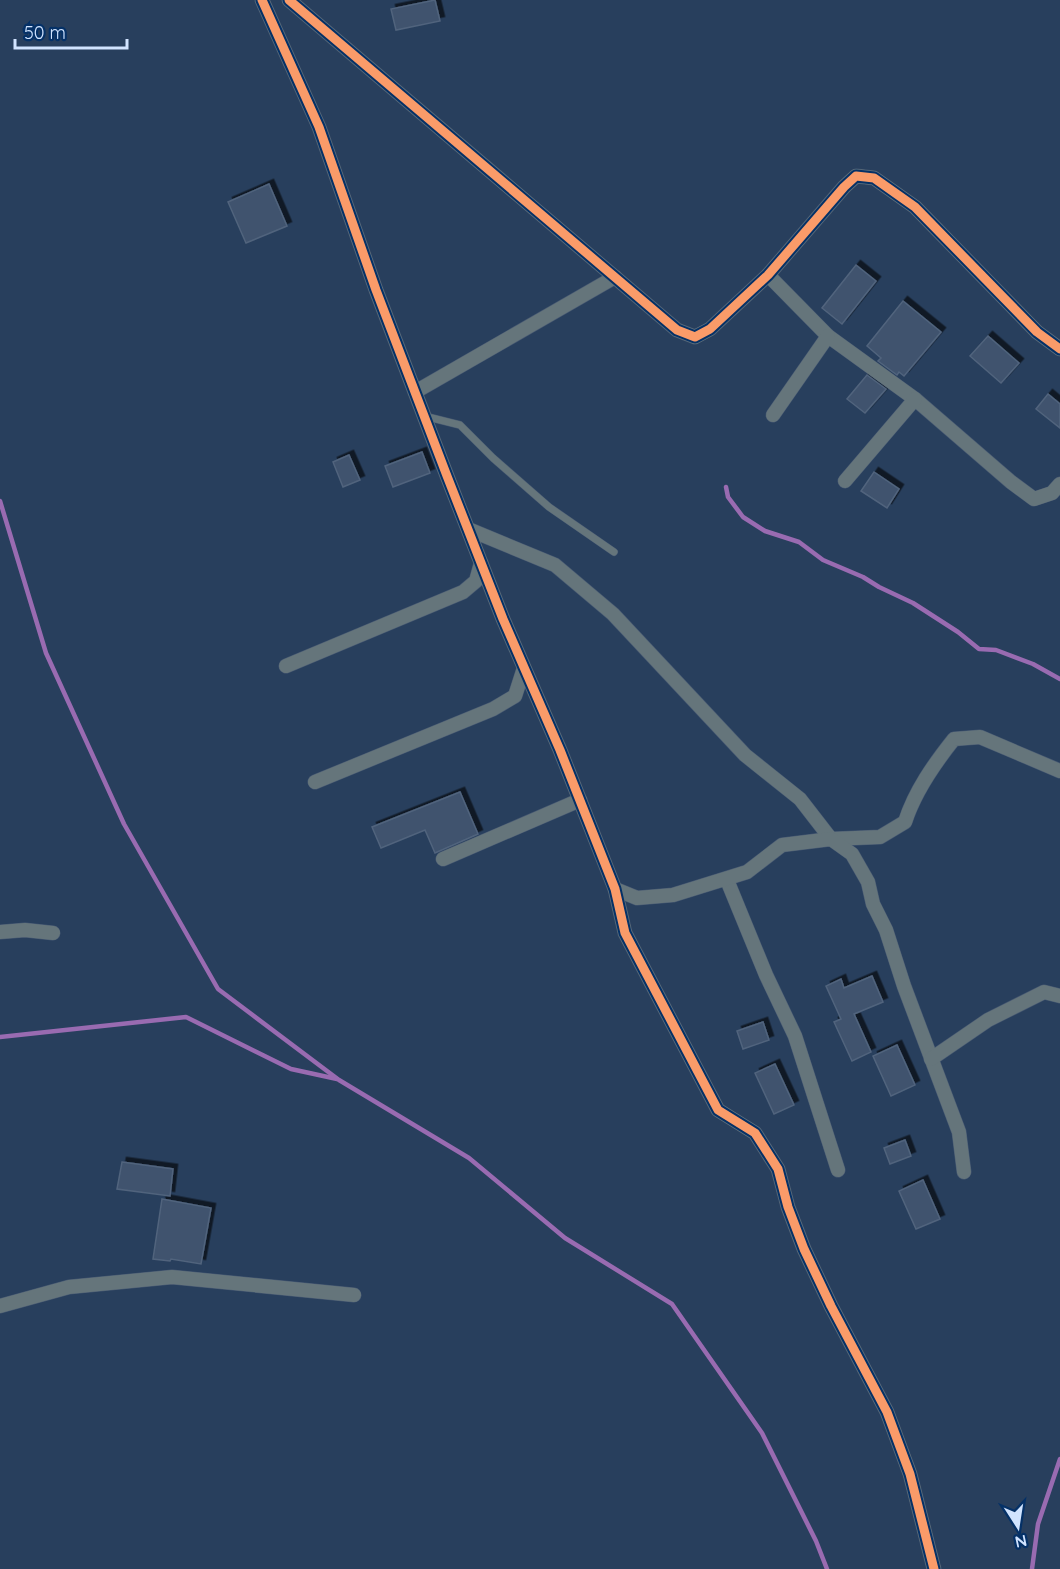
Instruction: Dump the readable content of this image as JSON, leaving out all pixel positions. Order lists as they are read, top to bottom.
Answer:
{
  "scale_bar": "50 m",
  "north": "bottom"
}
